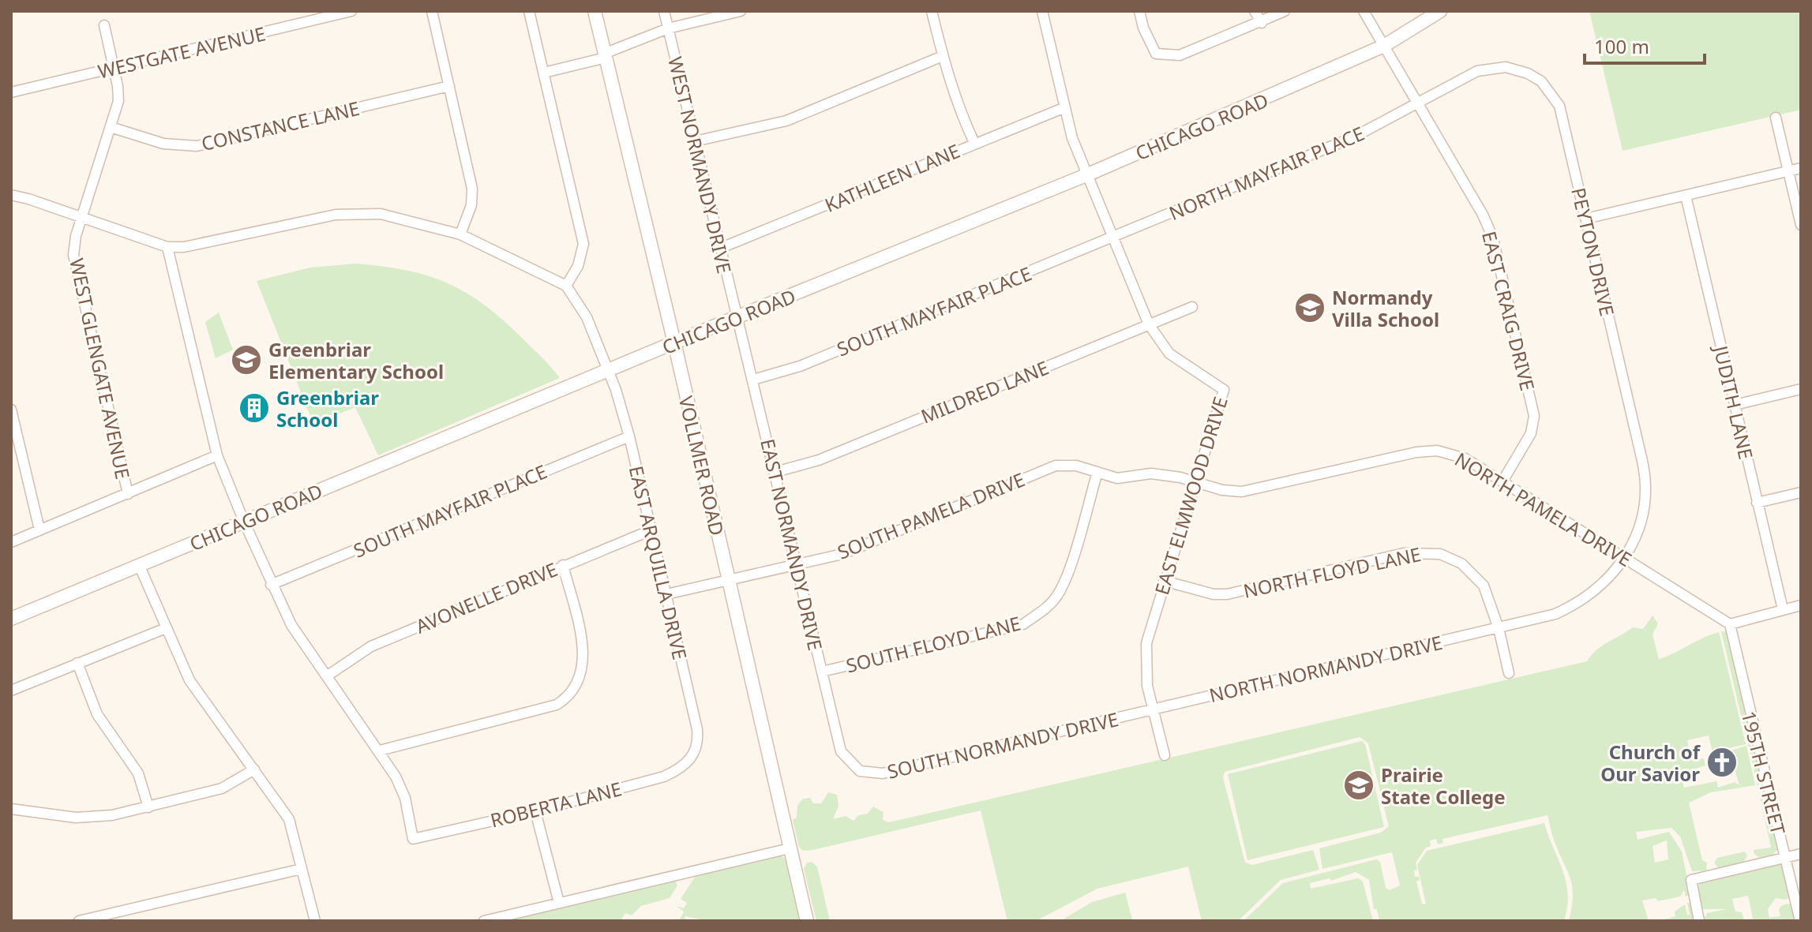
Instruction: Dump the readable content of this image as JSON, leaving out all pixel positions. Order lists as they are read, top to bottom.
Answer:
{
  "streets": {
    "street": [
      "WESTGATE AVENUE",
      "CONSTANCE LANE",
      "CHICAGO ROAD",
      "WEST NORMANDY DRIVE",
      "NORTH MAYFAIR PLACE",
      "KATHLEEN LANE",
      "PEYTON DRIVE",
      "SOUTH MAYFAIR PLACE",
      "EAST CRAIG DRIVE",
      "WEST GLENGATE AVENUE",
      "MILDRED LANE",
      "JUDITH LANE",
      "VOLLMER ROAD",
      "EAST ELMWOOD DRIVE",
      "NORTH PAMELA DRIVE",
      "SOUTH PAMELA DRIVE",
      "EAST NORMANDY DRIVE",
      "EAST ARQUILLA DRIVE",
      "NORTH FLOYD LANE",
      "AVONELLE DRIVE",
      "SOUTH FLOYD LANE",
      "NORTH NORMANDY DRIVE",
      "SOUTH NORMANDY DRIVE",
      "195TH STREET",
      "ROBERTA LANE"
    ]
  },
  "crossings": [
    ["WESTGATE AVENUE", "WEST GLENGATE AVENUE"],
    ["CONSTANCE LANE", "WEST GLENGATE AVENUE"],
    ["CHICAGO ROAD", "WEST NORMANDY DRIVE"],
    ["CHICAGO ROAD", "EAST CRAIG DRIVE"],
    ["CHICAGO ROAD", "VOLLMER ROAD"],
    ["CHICAGO ROAD", "EAST ELMWOOD DRIVE"],
    ["CHICAGO ROAD", "EAST NORMANDY DRIVE"],
    ["CHICAGO ROAD", "EAST ARQUILLA DRIVE"],
    ["WEST NORMANDY DRIVE", "KATHLEEN LANE"],
    ["WEST NORMANDY DRIVE", "EAST NORMANDY DRIVE"],
    ["NORTH MAYFAIR PLACE", "PEYTON DRIVE"],
    ["NORTH MAYFAIR PLACE", "SOUTH MAYFAIR PLACE"],
    ["NORTH MAYFAIR PLACE", "EAST CRAIG DRIVE"],
    ["NORTH MAYFAIR PLACE", "EAST ELMWOOD DRIVE"],
    ["KATHLEEN LANE", "EAST ELMWOOD DRIVE"],
    ["PEYTON DRIVE", "EAST CRAIG DRIVE"],
    ["PEYTON DRIVE", "NORTH PAMELA DRIVE"],
    ["PEYTON DRIVE", "NORTH NORMANDY DRIVE"],
    ["SOUTH MAYFAIR PLACE", "EAST ELMWOOD DRIVE"],
    ["SOUTH MAYFAIR PLACE", "EAST NORMANDY DRIVE"],
    ["SOUTH MAYFAIR PLACE", "EAST ARQUILLA DRIVE"],
    ["EAST CRAIG DRIVE", "NORTH PAMELA DRIVE"],
    ["MILDRED LANE", "EAST ELMWOOD DRIVE"],
    ["MILDRED LANE", "EAST NORMANDY DRIVE"],
    ["VOLLMER ROAD", "SOUTH PAMELA DRIVE"],
    ["EAST ELMWOOD DRIVE", "NORTH PAMELA DRIVE"],
    ["EAST ELMWOOD DRIVE", "SOUTH PAMELA DRIVE"],
    ["EAST ELMWOOD DRIVE", "NORTH FLOYD LANE"],
    ["EAST ELMWOOD DRIVE", "NORTH NORMANDY DRIVE"],
    ["EAST ELMWOOD DRIVE", "SOUTH NORMANDY DRIVE"],
    ["NORTH PAMELA DRIVE", "SOUTH PAMELA DRIVE"],
    ["NORTH PAMELA DRIVE", "NORTH NORMANDY DRIVE"],
    ["NORTH PAMELA DRIVE", "195TH STREET"],
    ["SOUTH PAMELA DRIVE", "EAST NORMANDY DRIVE"],
    ["SOUTH PAMELA DRIVE", "EAST ARQUILLA DRIVE"],
    ["SOUTH PAMELA DRIVE", "SOUTH FLOYD LANE"],
    ["EAST NORMANDY DRIVE", "SOUTH FLOYD LANE"],
    ["EAST NORMANDY DRIVE", "SOUTH NORMANDY DRIVE"],
    ["EAST ARQUILLA DRIVE", "AVONELLE DRIVE"],
    ["EAST ARQUILLA DRIVE", "ROBERTA LANE"],
    ["NORTH FLOYD LANE", "NORTH NORMANDY DRIVE"],
    ["NORTH NORMANDY DRIVE", "SOUTH NORMANDY DRIVE"]
  ],
  "places": {
    "school or university": ["Normandy Villa School", "Greenbriar Elementary School", "Prairie State College"],
    "building": ["Greenbriar School"],
    "church": ["Church of Our Savior"]
  },
  "scale_bar": "100 m"
}
